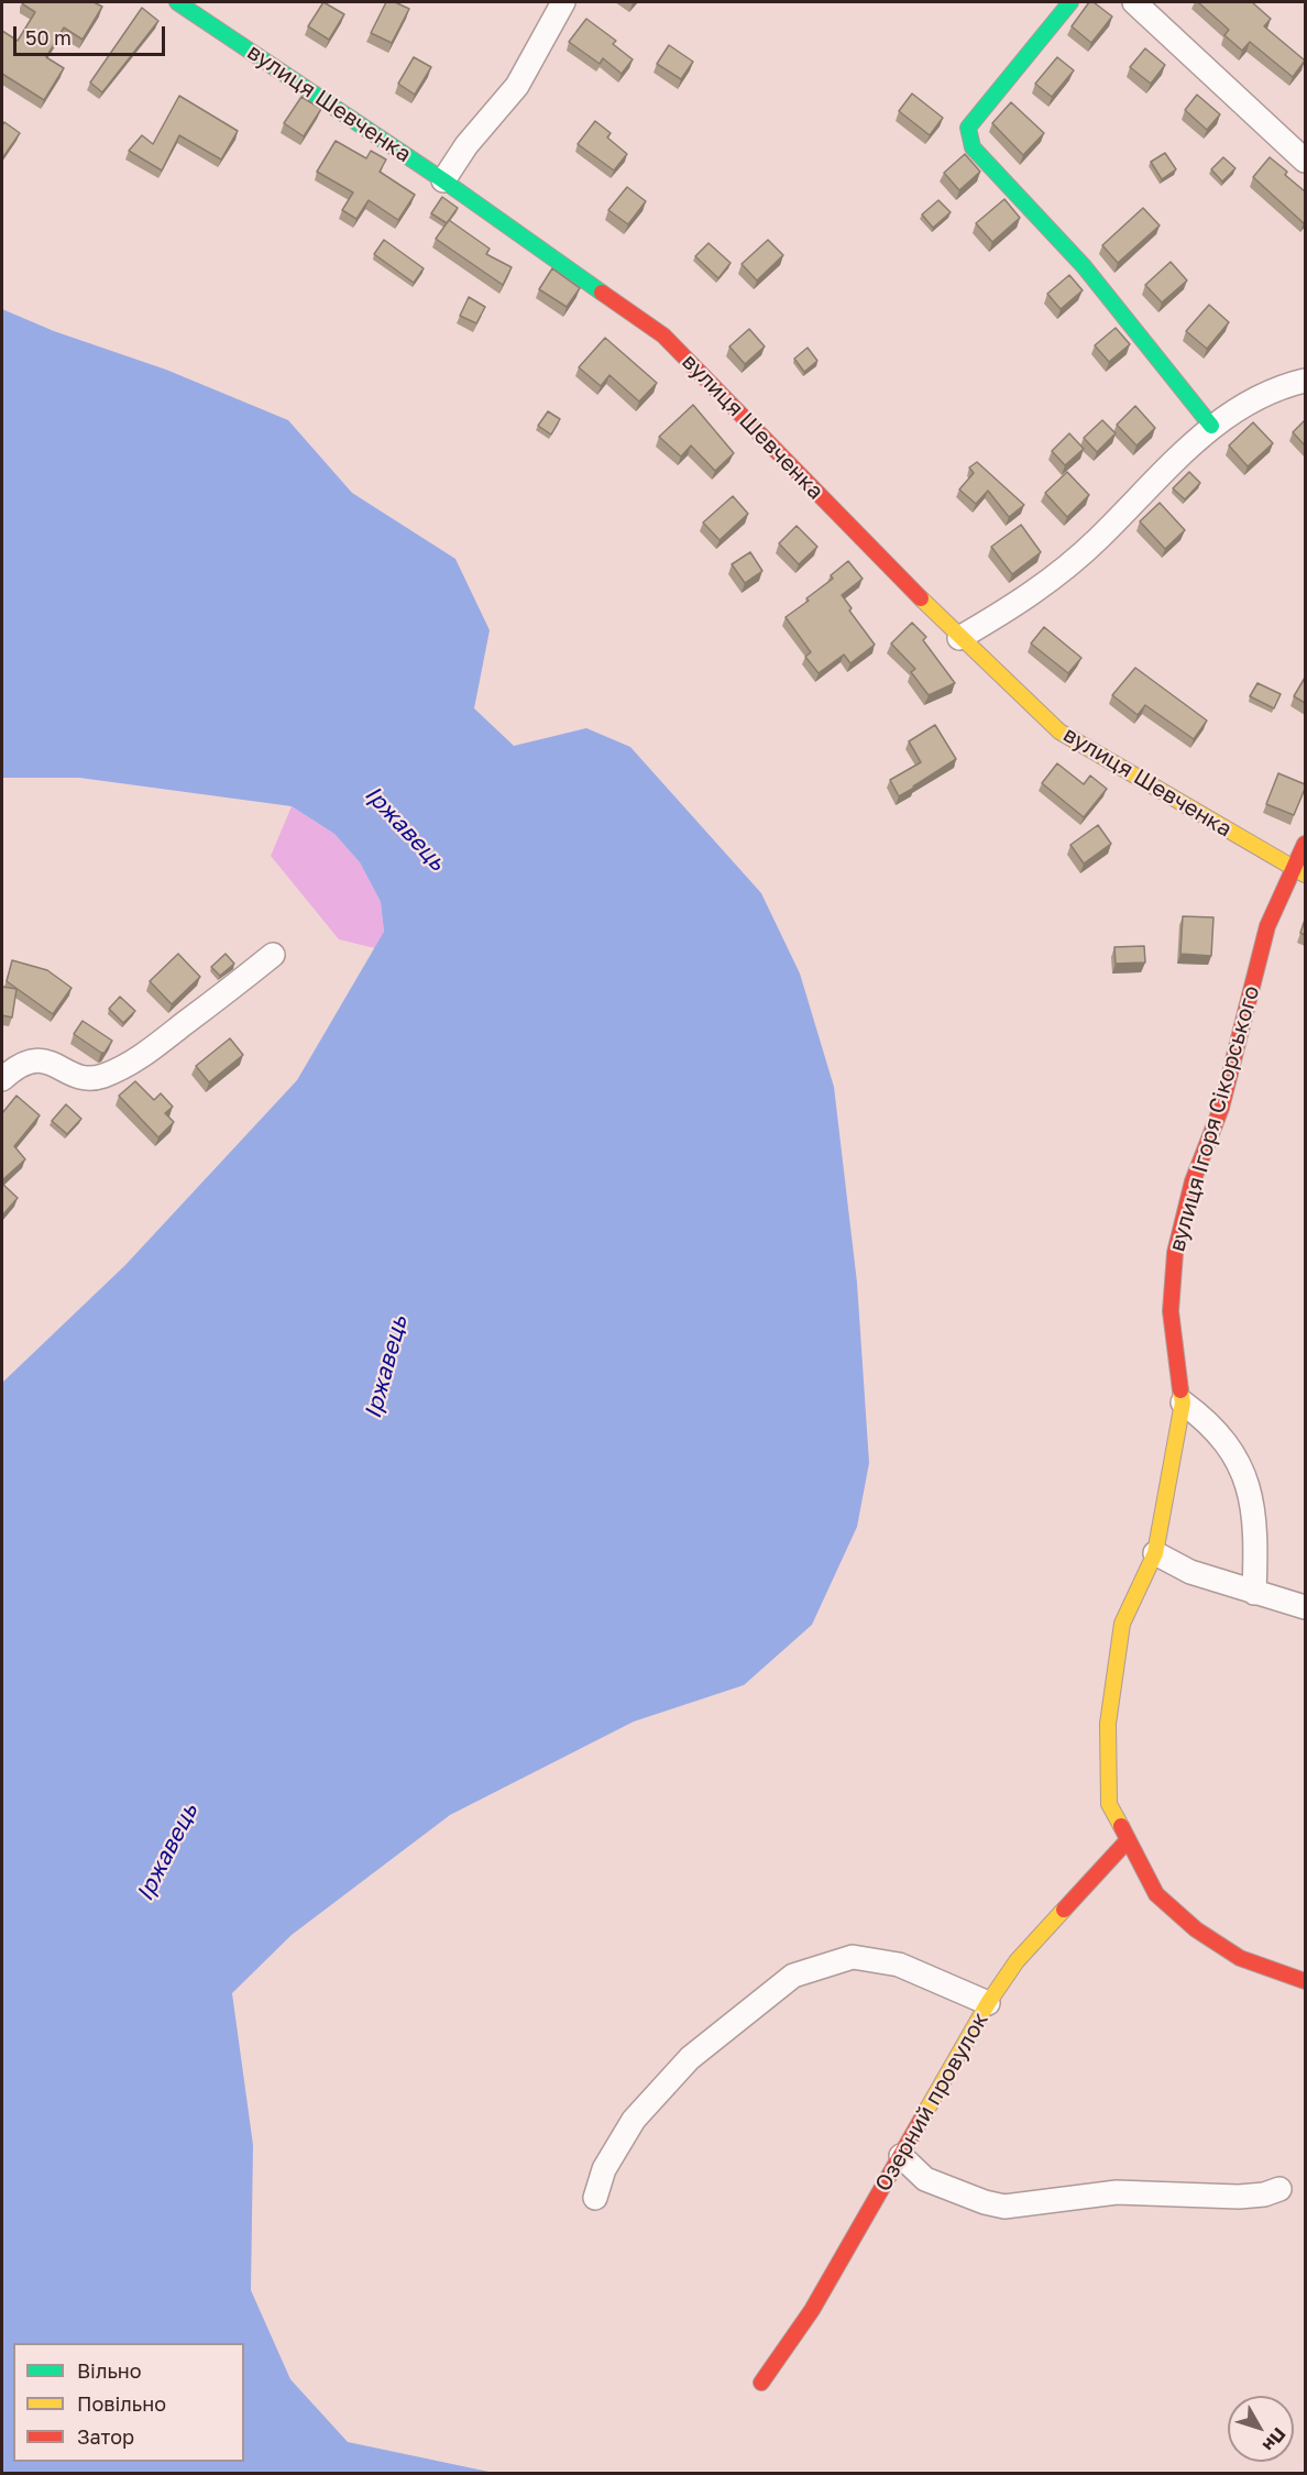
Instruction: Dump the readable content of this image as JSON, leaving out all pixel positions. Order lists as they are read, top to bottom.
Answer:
{
  "streets": {
    "street": ["вулиця Шевченка", "вулиця Ігоря Сікорського", "Озерний провулок"]
  },
  "crossings": [
    ["вулиця Шевченка", "вулиця Ігоря Сікорського"],
    ["вулиця Ігоря Сікорського", "Озерний провулок"]
  ],
  "water": ["Іржавець"],
  "legend": ["Вільно", "Повільно", "Затор"],
  "scale_bar": "50 m",
  "north": "bottom right"
}
